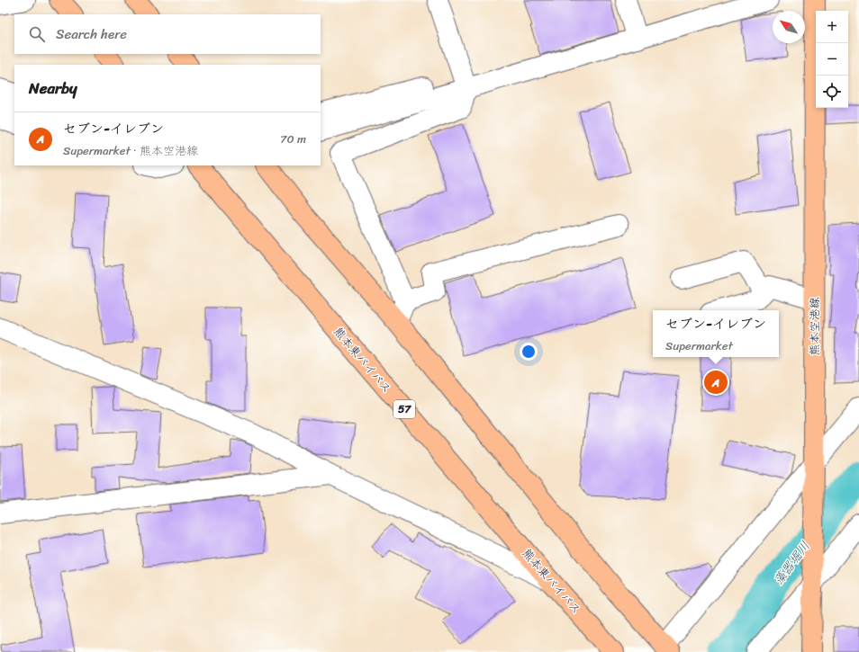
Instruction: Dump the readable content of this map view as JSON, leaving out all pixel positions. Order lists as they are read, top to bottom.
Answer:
{
  "streets": {
    "main road": ["熊本空港線", "熊本東バイパス", "57"]
  },
  "water": ["藻器堀川"],
  "north": "top left",
  "page": {
    "map_buttons": ["+", "−"],
    "search": "Search here",
    "heading": "Nearby",
    "list": [
      {
        "mark": "A",
        "name": "セブン-イレブン",
        "note": "Supermarket · 熊本空港線",
        "value": "70 m"
      }
    ],
    "popup": ["セブン-イレブン", "Supermarket"],
    "pins": "A"
  }
}
